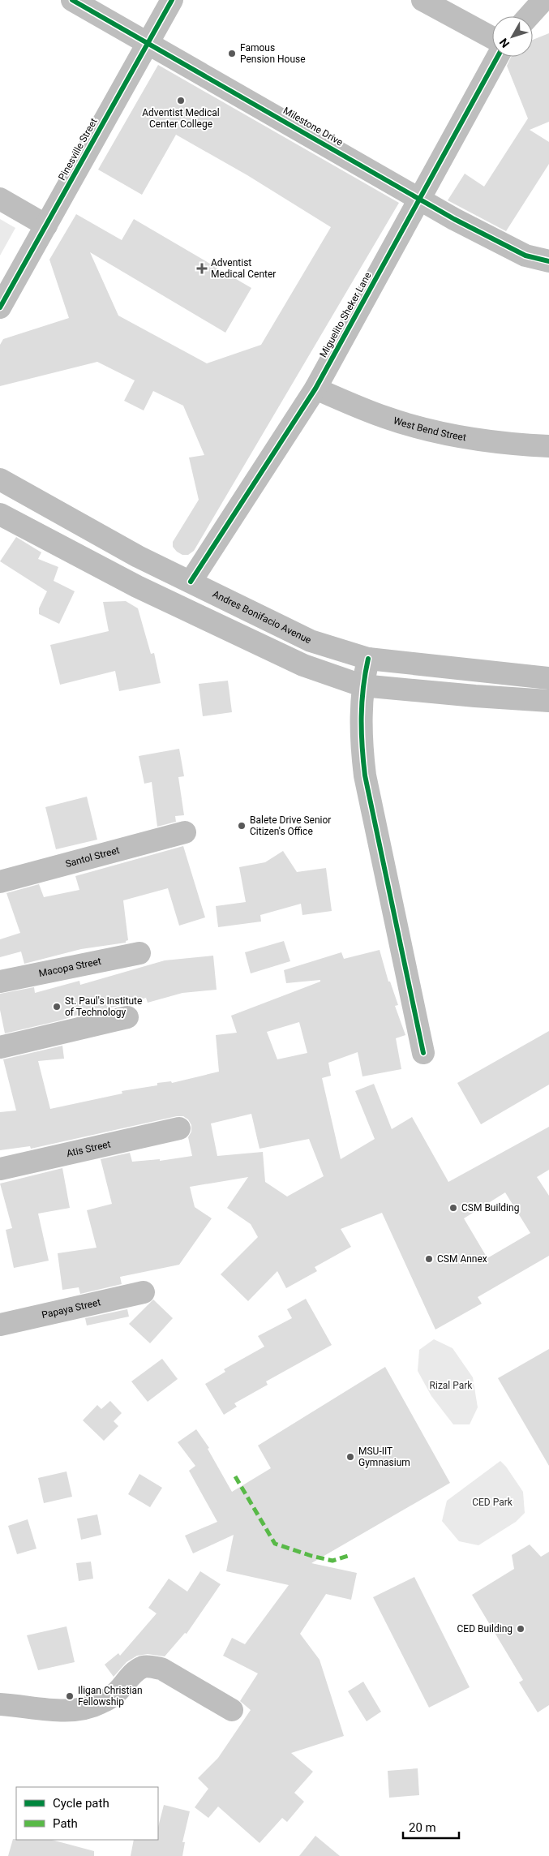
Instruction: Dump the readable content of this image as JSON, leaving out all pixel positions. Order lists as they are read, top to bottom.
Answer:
{
  "streets": {
    "highway": ["Andres Bonifacio Avenue"],
    "street": [
      "Milestone Drive",
      "Pinesville Street",
      "Miguelito Sheker Lane",
      "West Bend Street",
      "Santol Street",
      "Macopa Street",
      "Atis Street",
      "Papaya Street"
    ]
  },
  "crossings": [
    ["Milestone Drive", "Pinesville Street"],
    ["Milestone Drive", "Miguelito Sheker Lane"],
    ["Miguelito Sheker Lane", "West Bend Street"],
    ["Miguelito Sheker Lane", "Andres Bonifacio Avenue"]
  ],
  "parks": ["Rizal Park", "CED Park"],
  "places": {
    "other": [
      "Famous Pension House",
      "Adventist Medical Center College",
      "Balete Drive Senior Citizen's Office",
      "St. Paul's Institute of Technology",
      "CSM Building",
      "CSM Annex",
      "MSU-IIT Gymnasium",
      "CED Building",
      "Iligan Christian Fellowship"
    ],
    "health": ["Adventist Medical Center"]
  },
  "legend": ["Cycle path", "Path"],
  "scale_bar": "20 m",
  "north": "bottom left"
}
